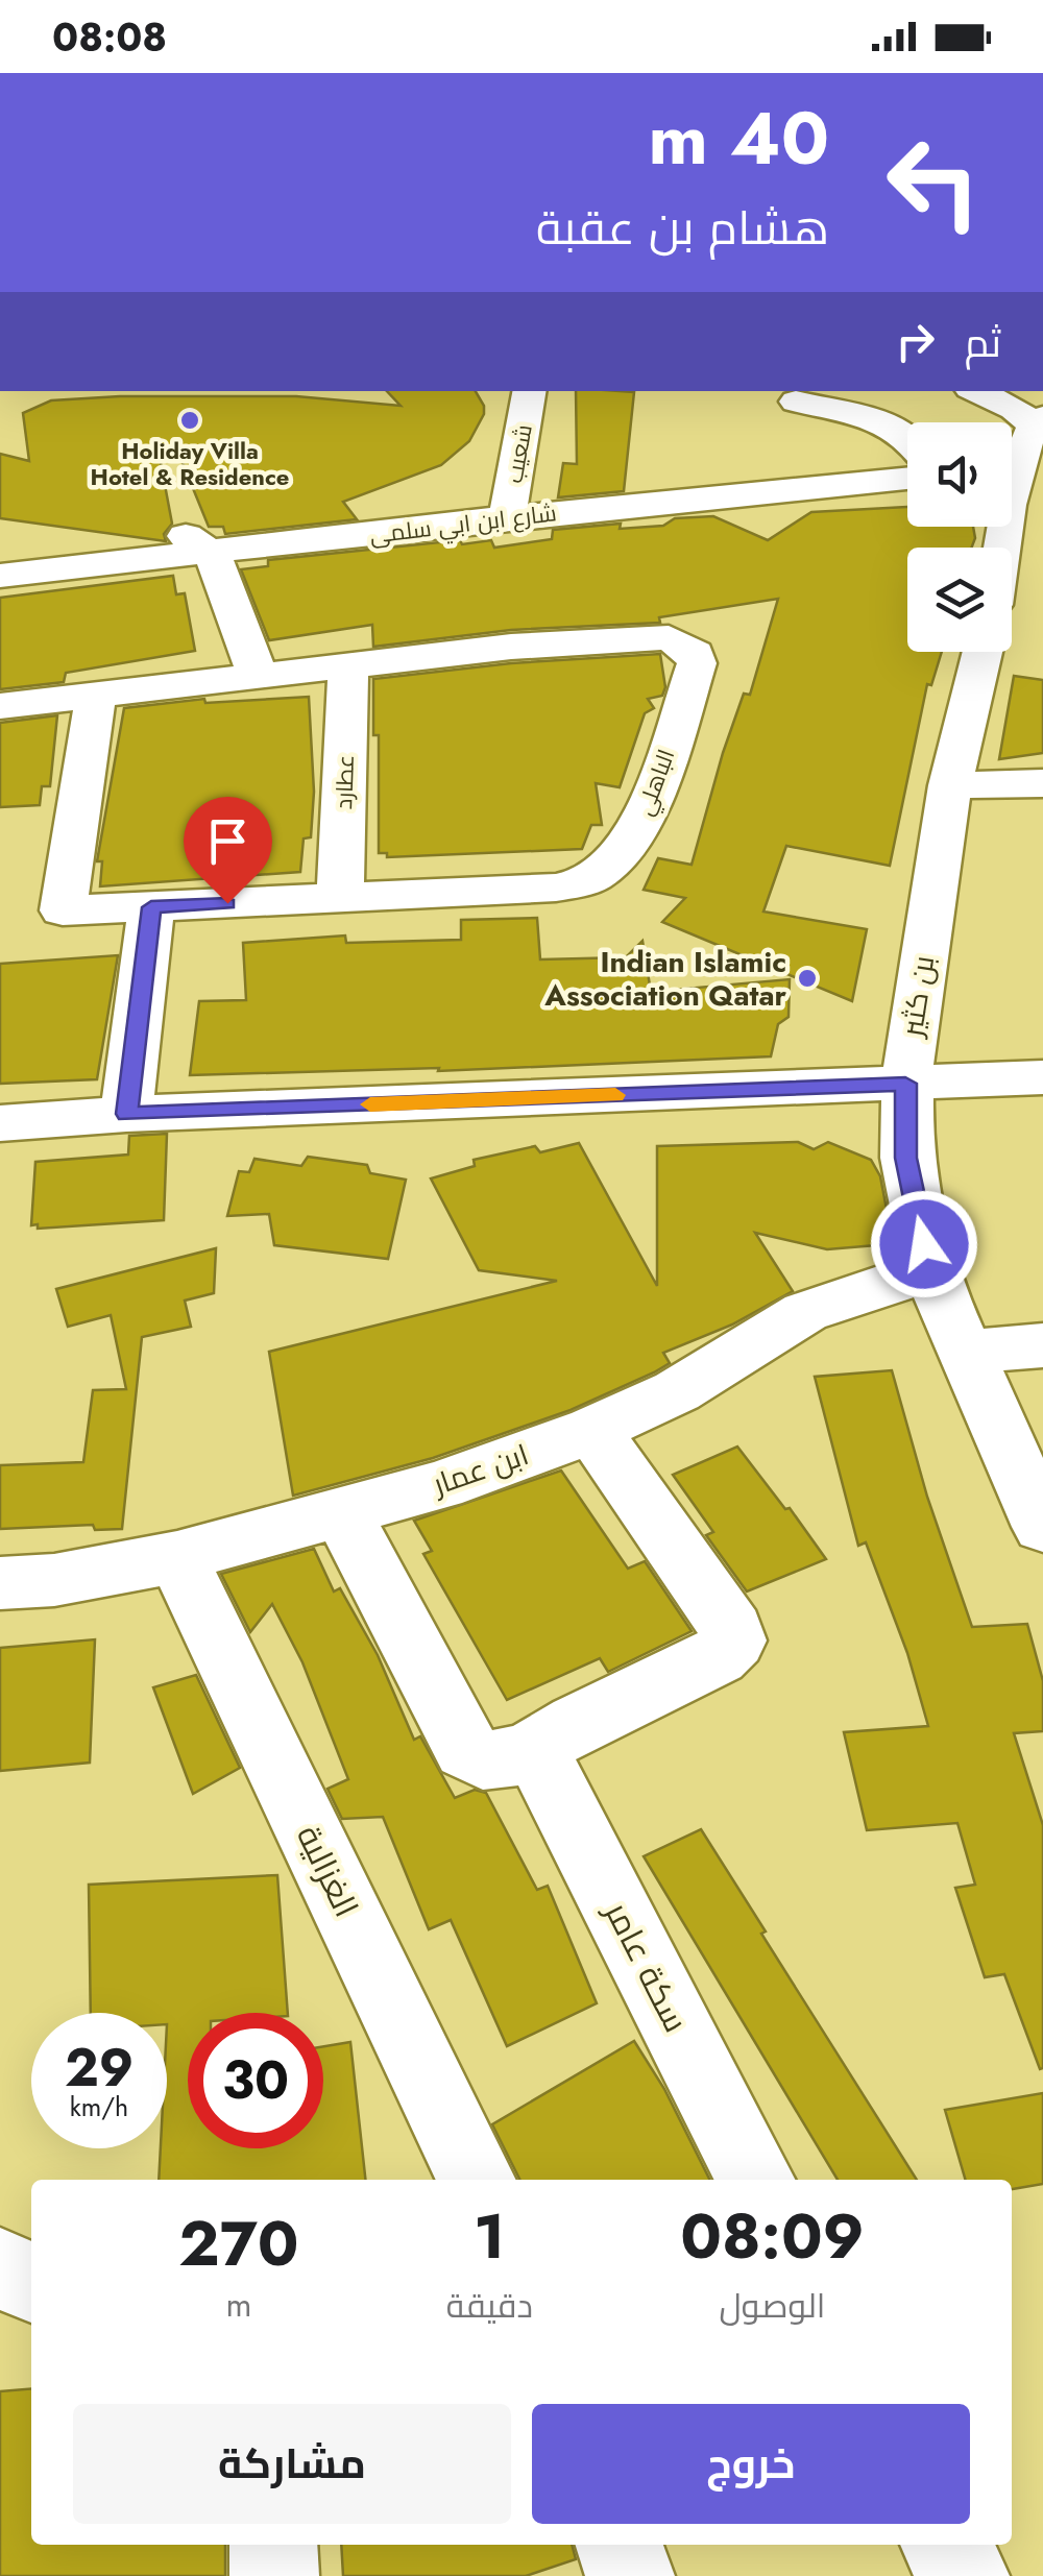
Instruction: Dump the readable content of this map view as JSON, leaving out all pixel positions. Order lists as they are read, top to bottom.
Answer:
{
  "streets": {
    "street": [
      "شعيب",
      "شارع ابن ابي سلمى",
      "عطارد",
      "الباهلي",
      "بن كثير",
      "ابن عمار",
      "الغزالية",
      "سكة عامر"
    ]
  },
  "crossings": [
    ["شعيب", "شارع ابن ابي سلمى"],
    ["عطارد", "الباهلي"],
    ["بن كثير", "ابن عمار"],
    ["ابن عمار", "الغزالية"]
  ],
  "places": ["Holiday Villa Hotel & Residence", "Indian Islamic Association Qatar"],
  "page": {
    "status": "08:08",
    "turn": ["40 m", "هشام بن عقبة"],
    "then": "ثم",
    "speed": "29 km/h",
    "limit": "30",
    "eta": [
      "08:09",
      "الوصول",
      "1",
      "دقيقة",
      "270",
      "m"
    ],
    "buttons": ["خروج", "مشاركة"]
  }
}
